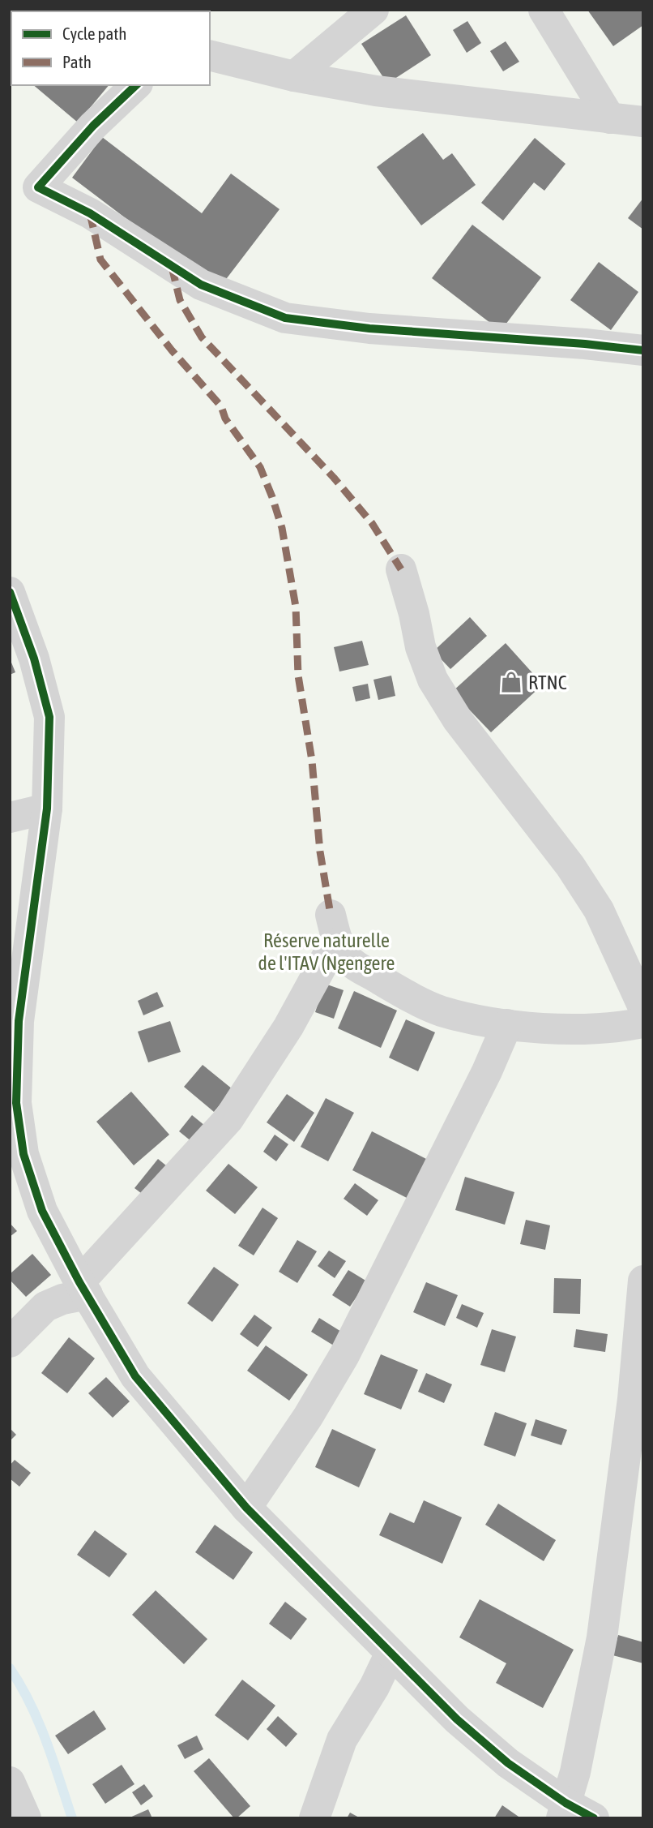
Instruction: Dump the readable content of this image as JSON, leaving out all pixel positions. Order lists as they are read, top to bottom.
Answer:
{
  "parks": ["Réserve naturelle de l'ITAV (Ngengere"],
  "places": {
    "shop": ["RTNC"]
  },
  "legend": ["Cycle path", "Path"]
}
